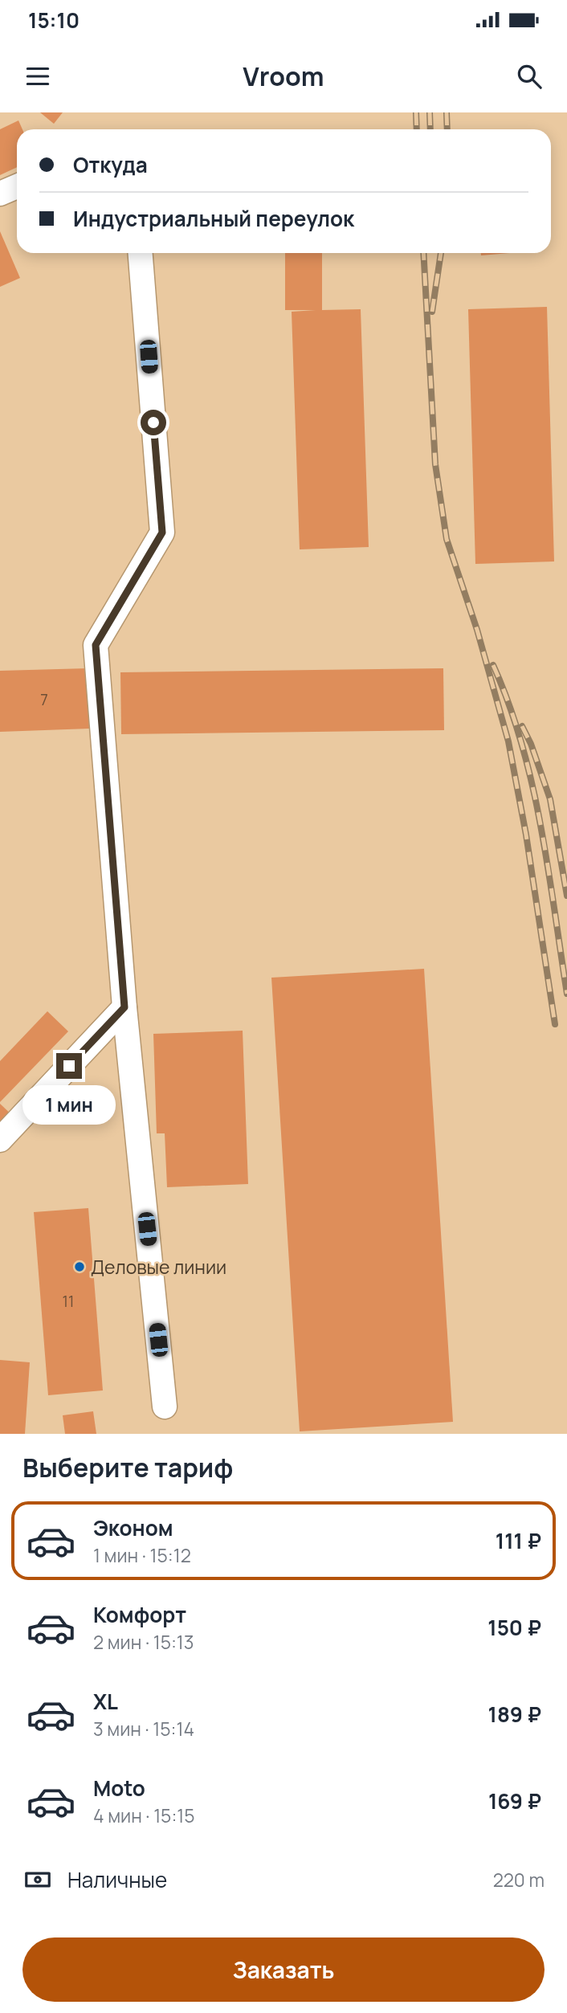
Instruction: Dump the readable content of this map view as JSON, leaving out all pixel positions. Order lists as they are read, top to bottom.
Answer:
{
  "places": ["Деловые линии"],
  "house_numbers": ["7", "11"],
  "page": {
    "status": "15:10",
    "header": "Vroom",
    "banner": ["Откуда", "Индустриальный переулок"],
    "bubble": "1 мин",
    "heading": "Выберите тариф",
    "list": [
      {
        "name": "Эконом",
        "note": "1 мин · 15:12",
        "value": "111 ₽"
      },
      {
        "name": "Комфорт",
        "note": "2 мин · 15:13",
        "value": "150 ₽"
      },
      {
        "name": "XL",
        "note": "3 мин · 15:14",
        "value": "189 ₽"
      },
      {
        "name": "Moto",
        "note": "4 мин · 15:15",
        "value": "169 ₽"
      }
    ],
    "pay": ["Наличные", "220 m"],
    "buttons": "Заказать"
  }
}
